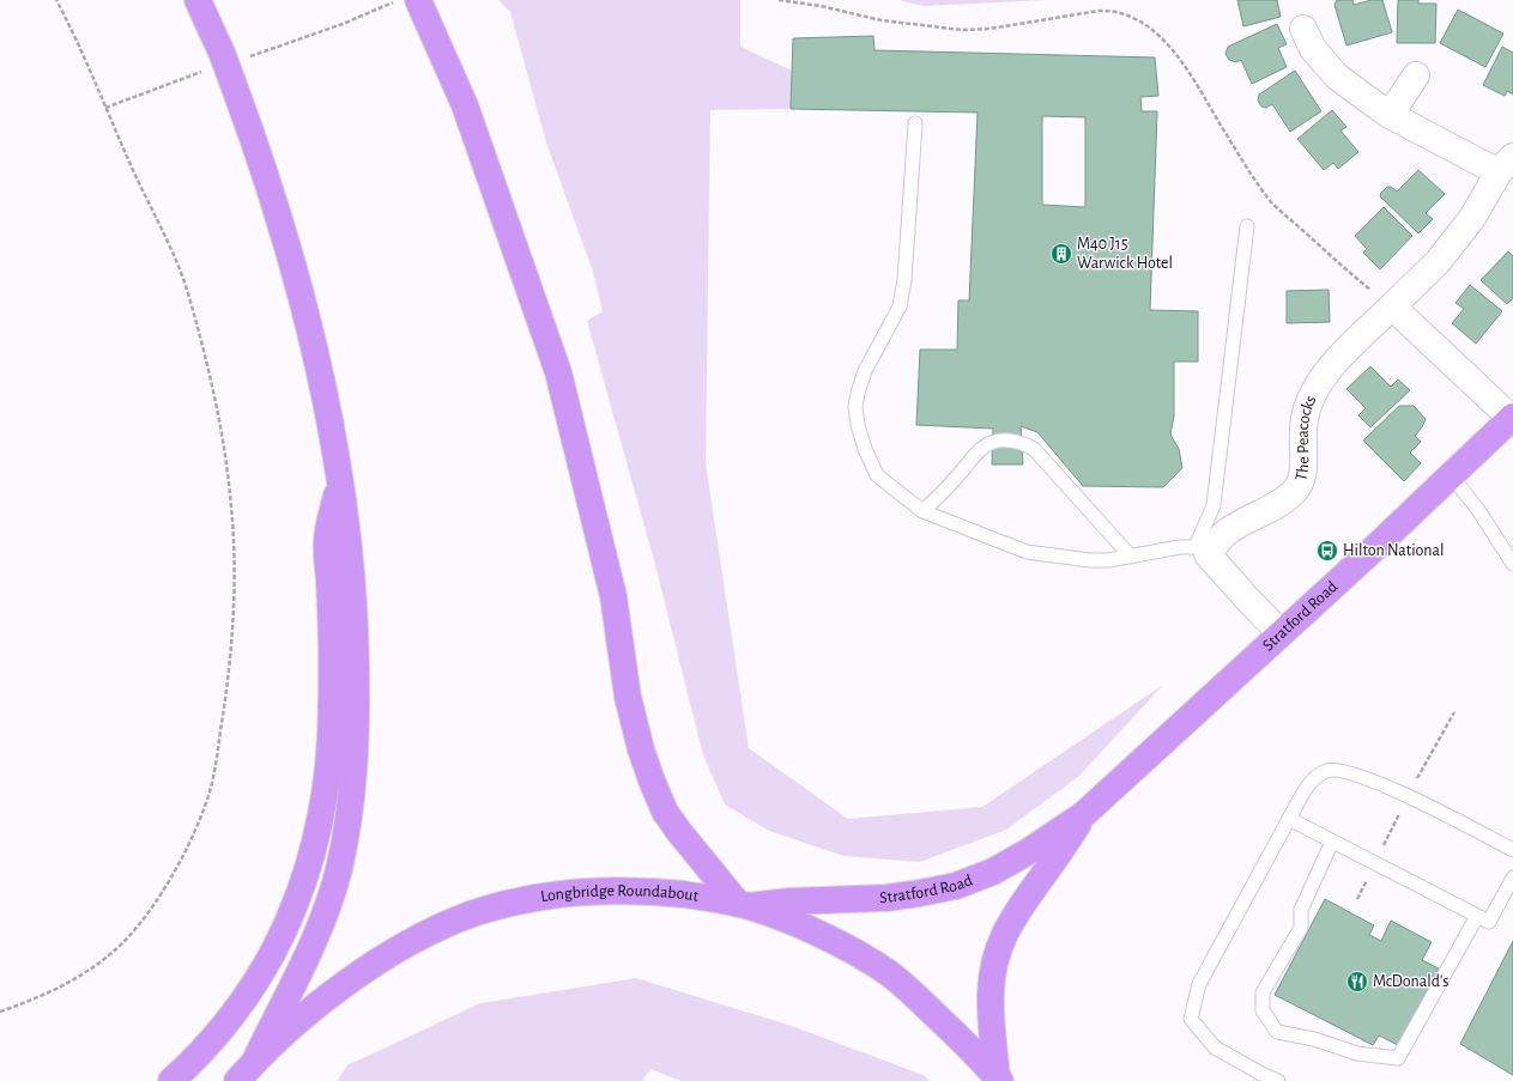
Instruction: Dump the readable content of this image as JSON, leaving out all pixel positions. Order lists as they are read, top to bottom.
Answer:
{
  "streets": {
    "highway": ["Stratford Road", "Longbridge Roundabout"],
    "street": ["The Peacocks"]
  },
  "crossings": [
    ["Stratford Road", "Longbridge Roundabout"]
  ],
  "places": {
    "building": ["M40 J15 Warwick Hotel"],
    "bus stop": ["Hilton National"],
    "restaurant": ["McDonald's"]
  }
}
